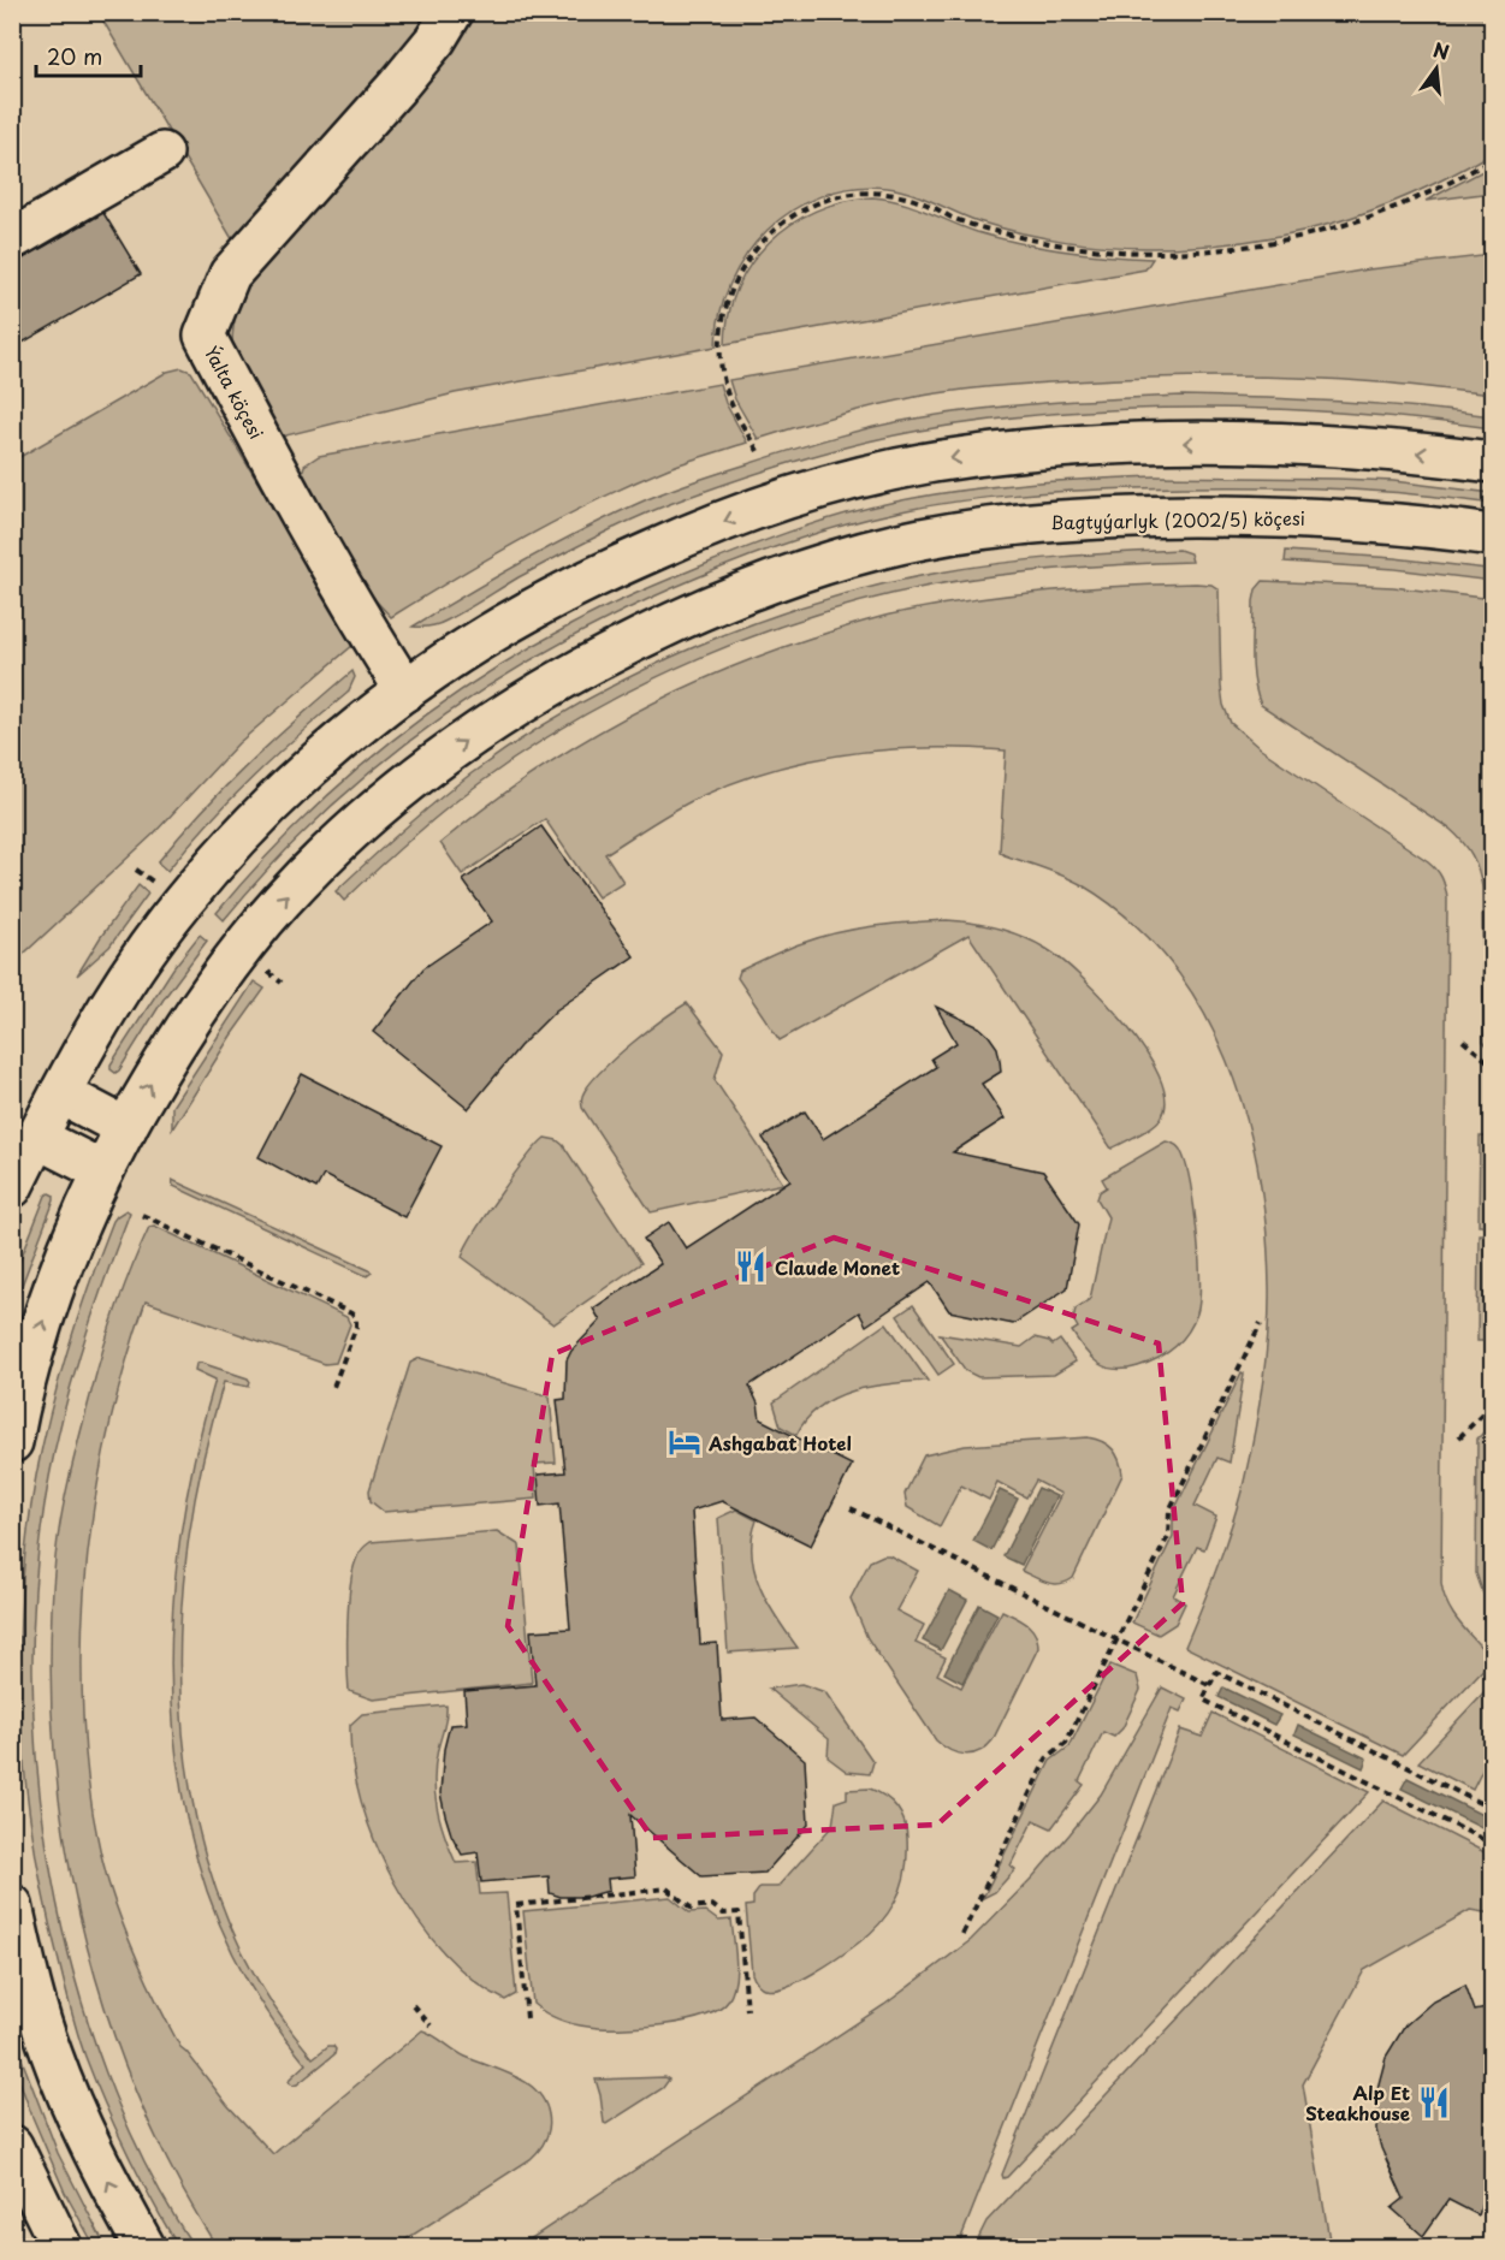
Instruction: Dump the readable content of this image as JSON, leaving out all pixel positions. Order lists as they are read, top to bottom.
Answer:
{
  "streets": {
    "street": ["Ýalta köçesi", "Bagtyýarlyk (2002/5) köçesi"]
  },
  "places": {
    "restaurant": ["Claude Monet", "Alp Et Steakhouse"],
    "hotel": ["Ashgabat Hotel"]
  },
  "scale_bar": "20 m",
  "north": "top"
}
